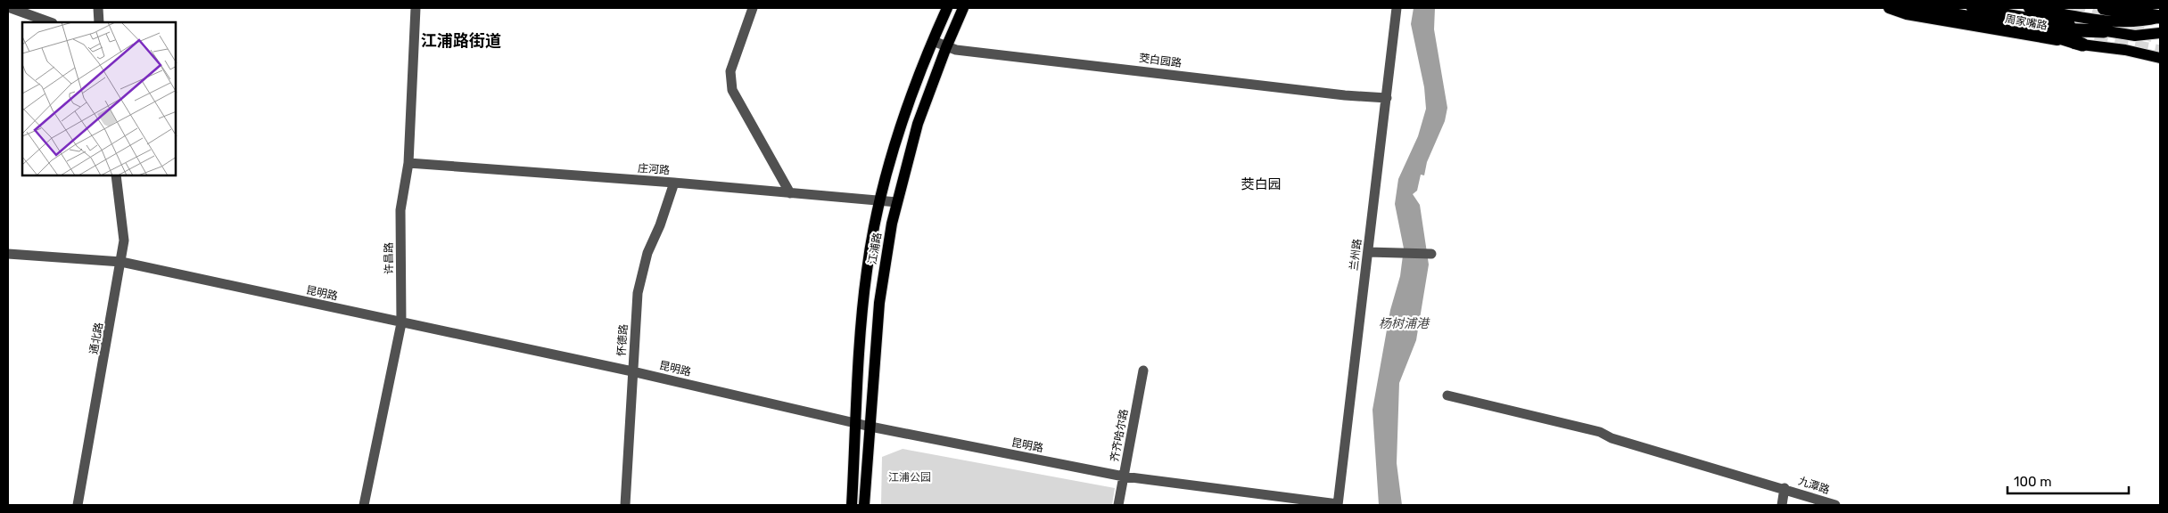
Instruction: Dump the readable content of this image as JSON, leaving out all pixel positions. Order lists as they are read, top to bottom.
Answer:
{
  "streets": {
    "main road": ["周家嘴路", "江浦路"],
    "street": [
      "茭白园路",
      "庄河路",
      "兰州路",
      "许昌路",
      "昆明路",
      "通北路",
      "怀德路",
      "齐齐哈尔路",
      "九潭路"
    ]
  },
  "crossings": [
    ["茭白园路", "江浦路"],
    ["茭白园路", "兰州路"],
    ["庄河路", "江浦路"],
    ["庄河路", "许昌路"],
    ["庄河路", "怀德路"],
    ["江浦路", "昆明路"],
    ["兰州路", "昆明路"],
    ["许昌路", "昆明路"],
    ["昆明路", "通北路"],
    ["昆明路", "怀德路"],
    ["昆明路", "齐齐哈尔路"]
  ],
  "districts": ["江浦路街道", "茭白园"],
  "water": ["杨树浦港"],
  "parks": ["江浦公园"],
  "scale_bar": "100 m"
}
